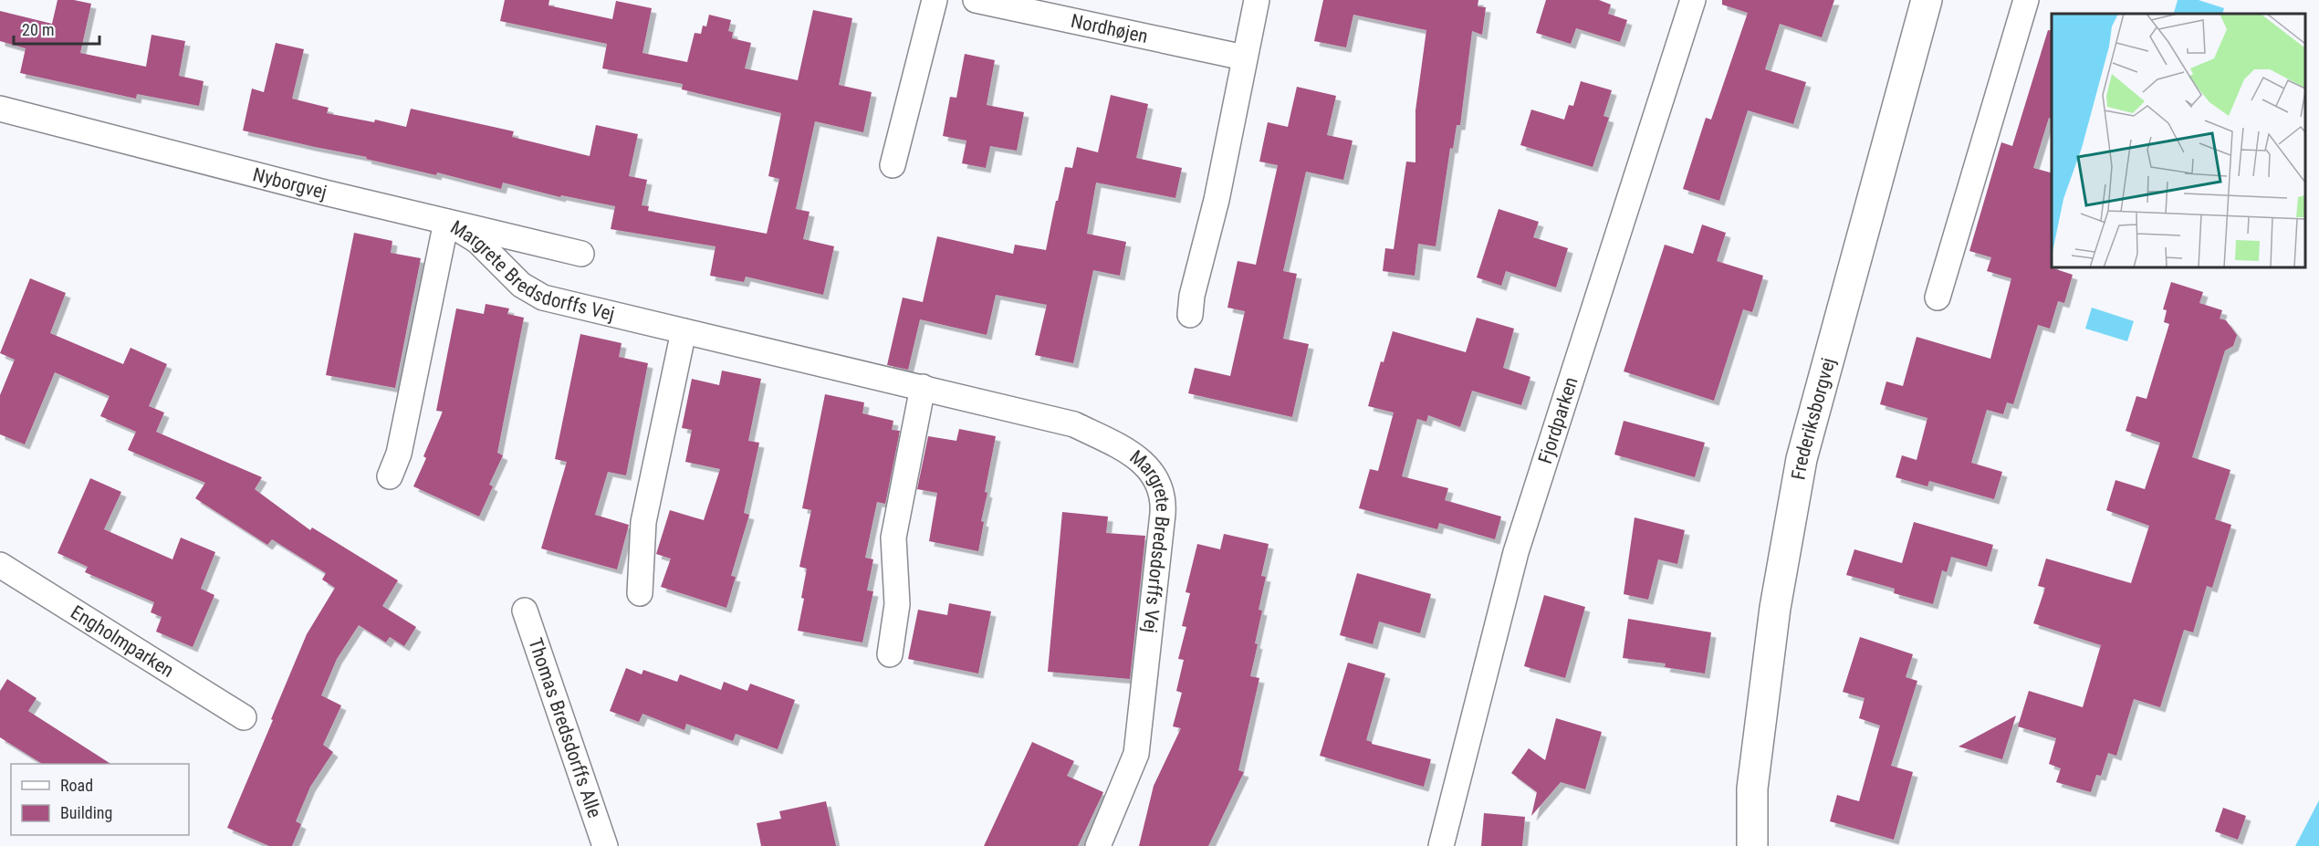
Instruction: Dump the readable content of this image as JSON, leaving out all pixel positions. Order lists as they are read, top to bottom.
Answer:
{
  "streets": {
    "street": [
      "Nordhøjen",
      "Nyborgvej",
      "Margrete Bredsdorffs Vej",
      "Frederiksborgvej",
      "Fjordparken",
      "Engholmparken",
      "Thomas Bredsdorffs Alle"
    ]
  },
  "crossings": [
    ["Nyborgvej", "Margrete Bredsdorffs Vej"]
  ],
  "legend": ["Road", "Building"],
  "scale_bar": "20 m"
}
